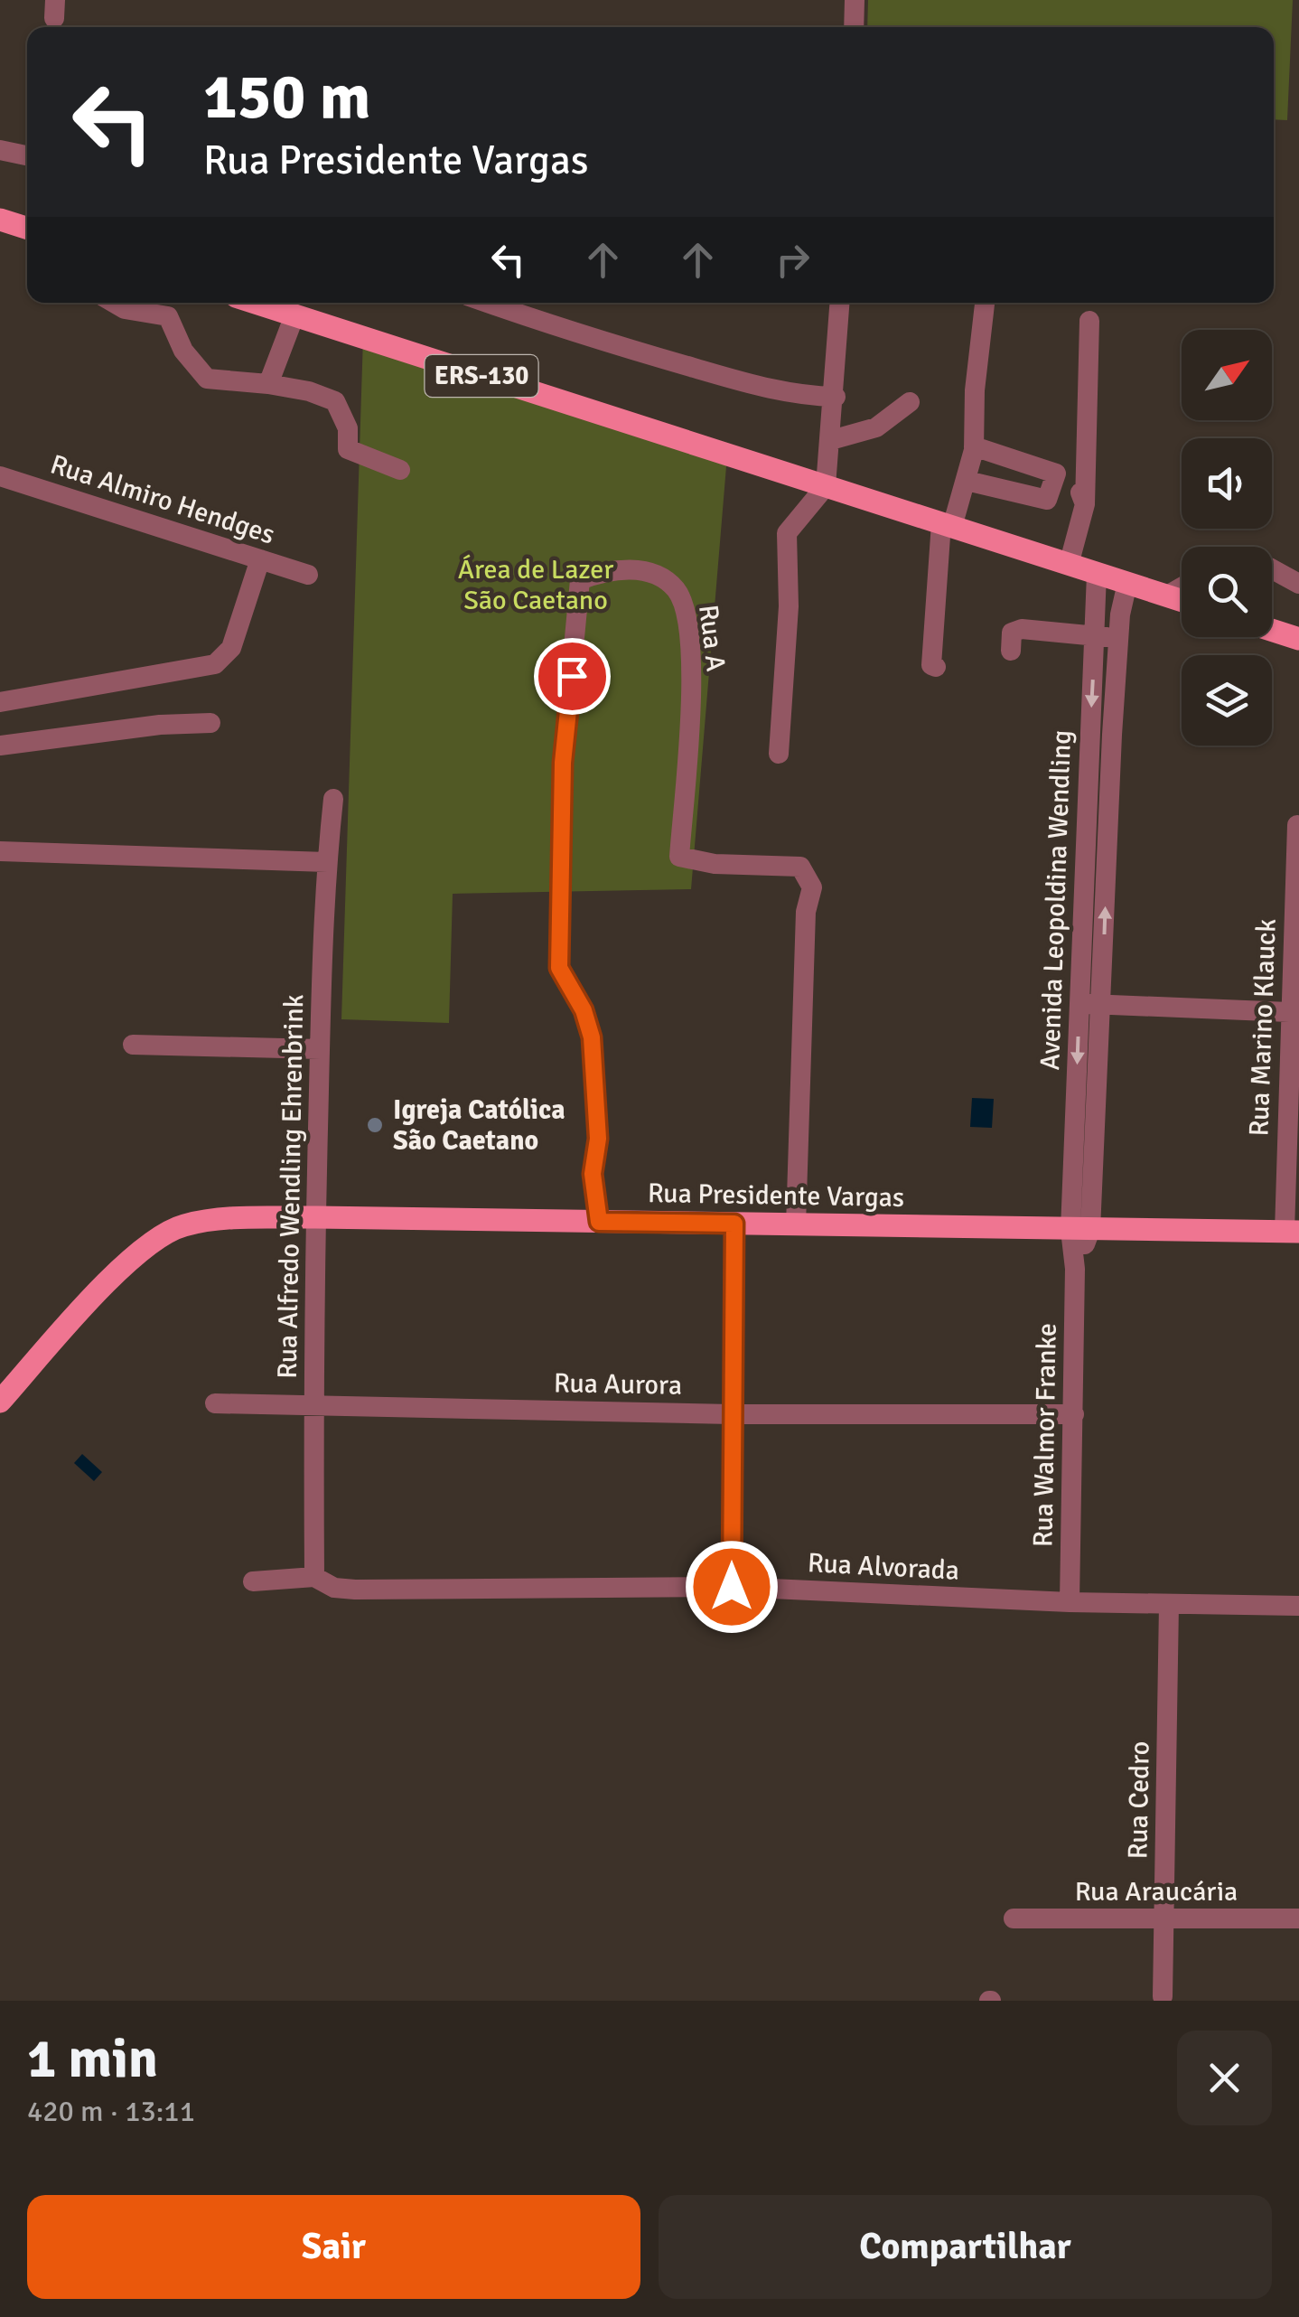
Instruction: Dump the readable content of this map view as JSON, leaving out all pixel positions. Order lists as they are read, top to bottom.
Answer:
{
  "streets": {
    "main road": ["ERS-130", "Rua Presidente Vargas"],
    "street": [
      "Rua Almiro Hendges",
      "Rua A",
      "Avenida Leopoldina Wendling",
      "Rua Marino Klauck",
      "Rua Alfredo Wendling Ehrenbrink",
      "Rua Aurora",
      "Rua Walmor Franke",
      "Rua Alvorada",
      "Rua Cedro",
      "Rua Araucária"
    ]
  },
  "crossings": [
    ["ERS-130", "Avenida Leopoldina Wendling"],
    ["Rua A", "Rua Presidente Vargas"],
    ["Avenida Leopoldina Wendling", "Rua Presidente Vargas"],
    ["Avenida Leopoldina Wendling", "Rua Walmor Franke"],
    ["Rua Marino Klauck", "Rua Presidente Vargas"],
    ["Rua Alfredo Wendling Ehrenbrink", "Rua Presidente Vargas"],
    ["Rua Alfredo Wendling Ehrenbrink", "Rua Aurora"],
    ["Rua Alfredo Wendling Ehrenbrink", "Rua Alvorada"],
    ["Rua Presidente Vargas", "Rua Walmor Franke"],
    ["Rua Aurora", "Rua Walmor Franke"],
    ["Rua Walmor Franke", "Rua Alvorada"],
    ["Rua Alvorada", "Rua Cedro"],
    ["Rua Cedro", "Rua Araucária"]
  ],
  "parks": ["Área de Lazer São Caetano"],
  "places": ["Igreja Católica São Caetano"],
  "north": "top right",
  "page": {
    "turn": ["150 m", "Rua Presidente Vargas"],
    "heading": ["1 min", "420 m · 13:11"],
    "buttons": ["Sair", "Compartilhar"]
  }
}
